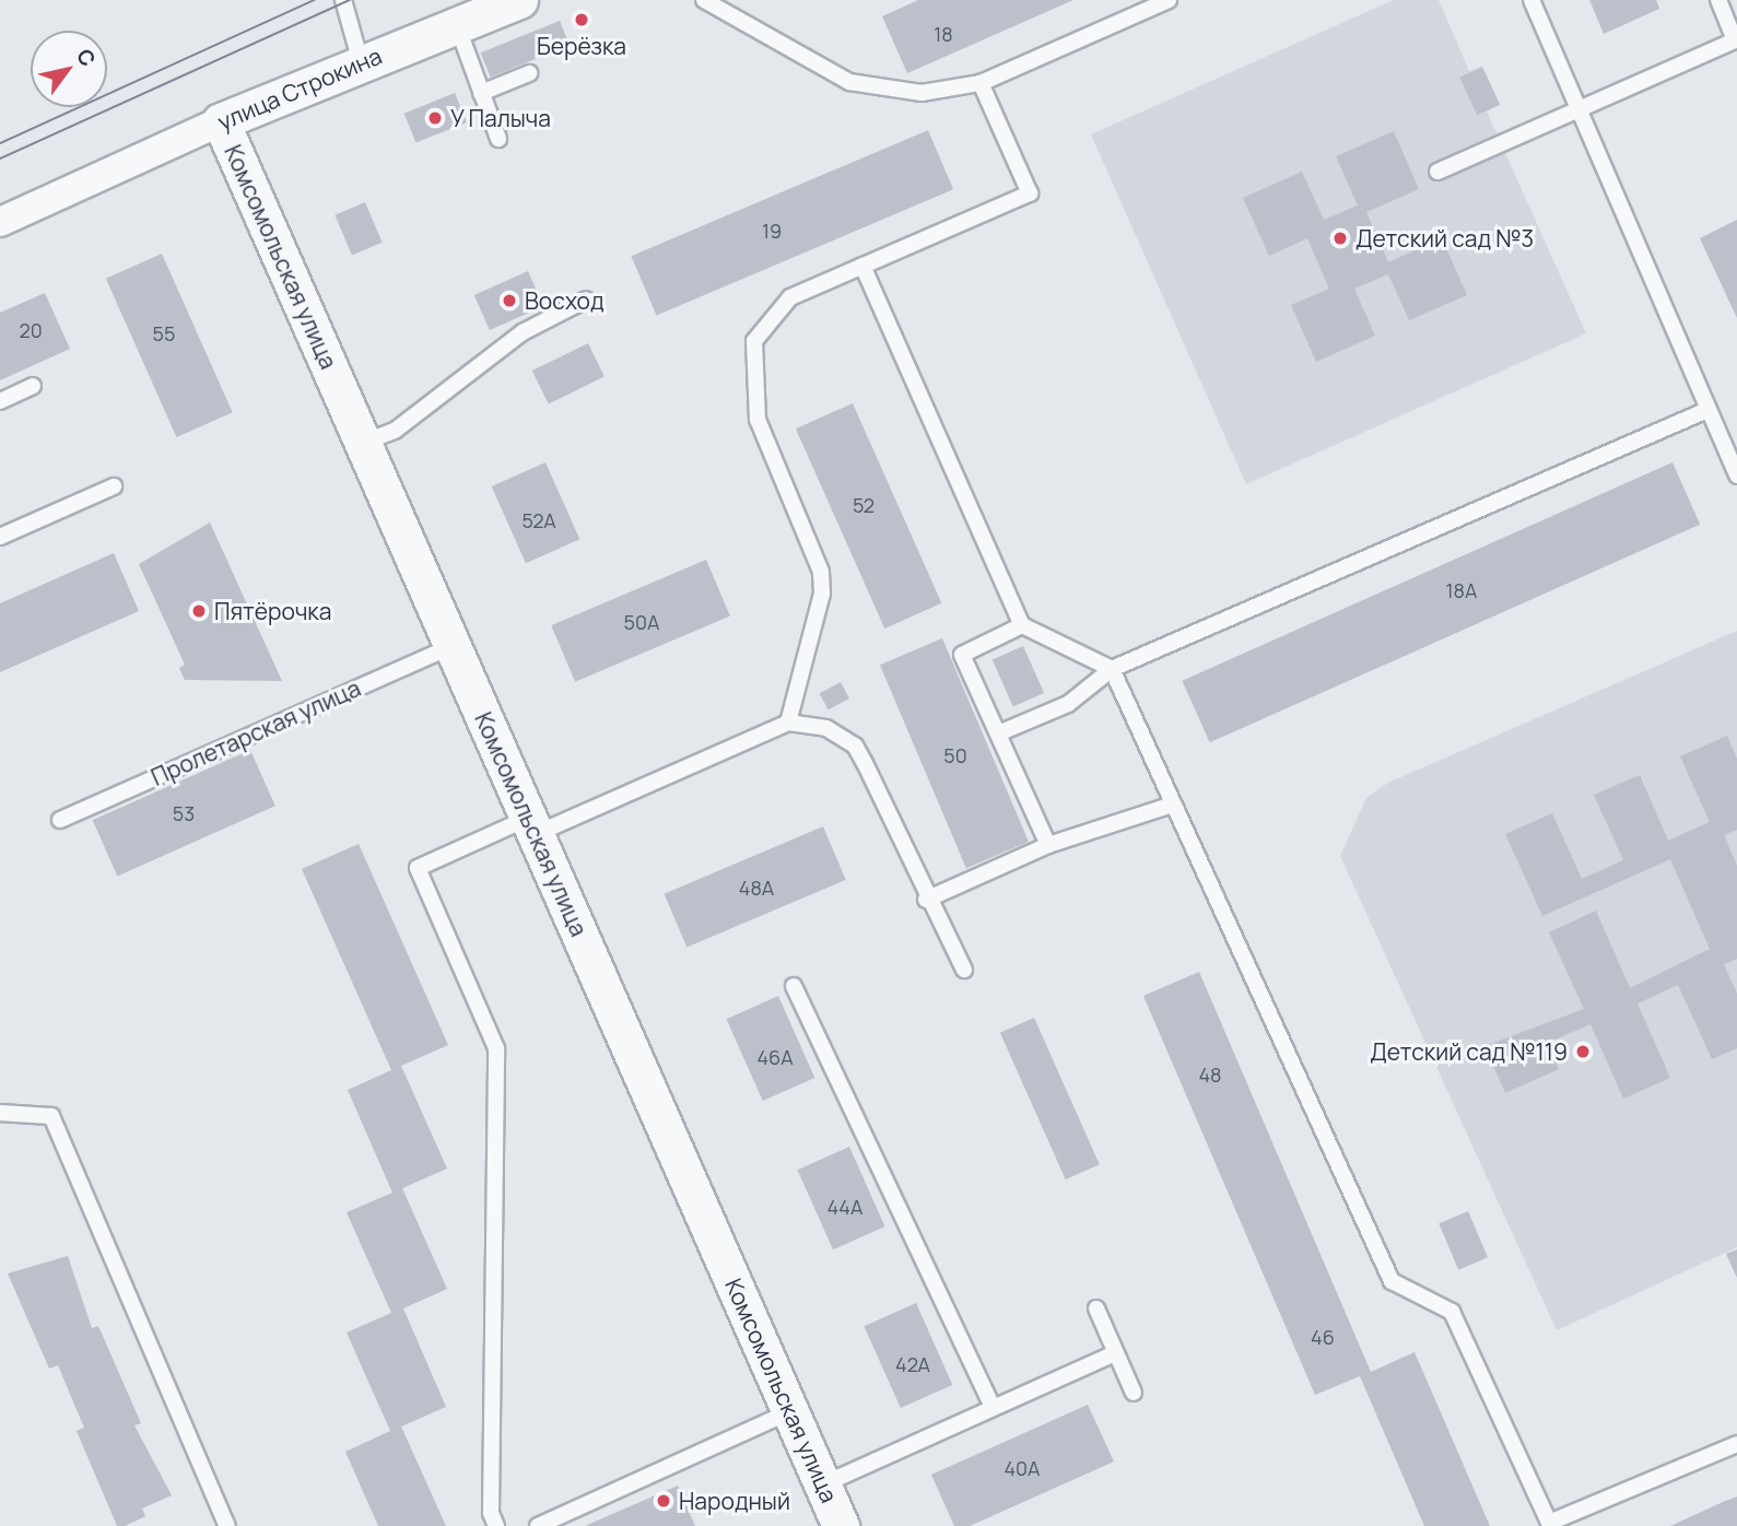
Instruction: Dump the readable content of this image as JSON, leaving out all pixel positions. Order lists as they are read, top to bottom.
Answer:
{
  "streets": {
    "street": ["улица Строкина", "Комсомольская улица"],
    "lane": ["Пролетарская улица"]
  },
  "crossings": [
    ["улица Строкина", "Комсомольская улица"],
    ["Комсомольская улица", "Пролетарская улица"]
  ],
  "places": [
    "Берёзка",
    "У Палыча",
    "Детский сад №3",
    "Восход",
    "Пятёрочка",
    "Детский сад №119",
    "Народный"
  ],
  "house_numbers": [
    "18",
    "19",
    "20",
    "55",
    "52",
    "52А",
    "18А",
    "50А",
    "50",
    "53",
    "48А",
    "46А",
    "48",
    "44А",
    "46",
    "42А",
    "40А"
  ],
  "north": "top right"
}
